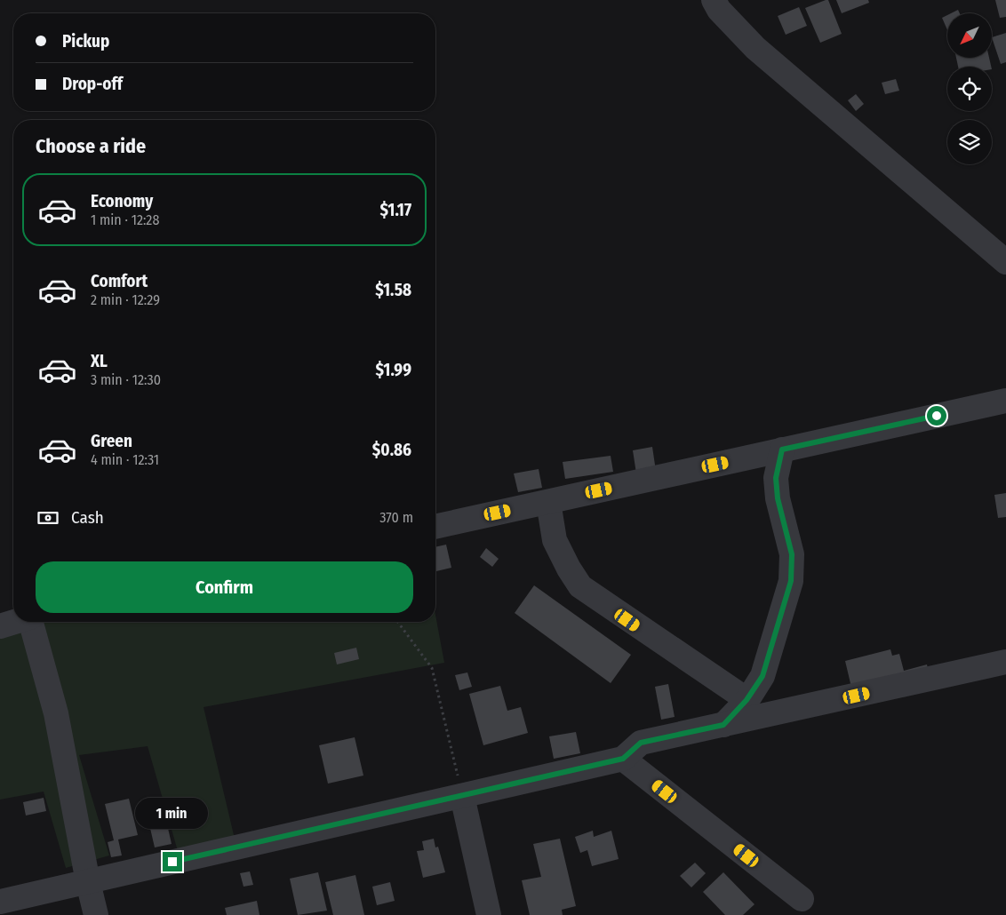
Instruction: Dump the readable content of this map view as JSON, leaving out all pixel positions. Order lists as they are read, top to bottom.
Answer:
{
  "north": "bottom left",
  "page": {
    "banner": ["Pickup", "Drop-off"],
    "heading": "Choose a ride",
    "list": [
      {
        "name": "Economy",
        "note": "1 min · 12:28",
        "value": "$1.17"
      },
      {
        "name": "Comfort",
        "note": "2 min · 12:29",
        "value": "$1.58"
      },
      {
        "name": "XL",
        "note": "3 min · 12:30",
        "value": "$1.99"
      },
      {
        "name": "Green",
        "note": "4 min · 12:31",
        "value": "$0.86"
      }
    ],
    "pay": ["Cash", "370 m"],
    "buttons": "Confirm",
    "bubble": "1 min"
  }
}
